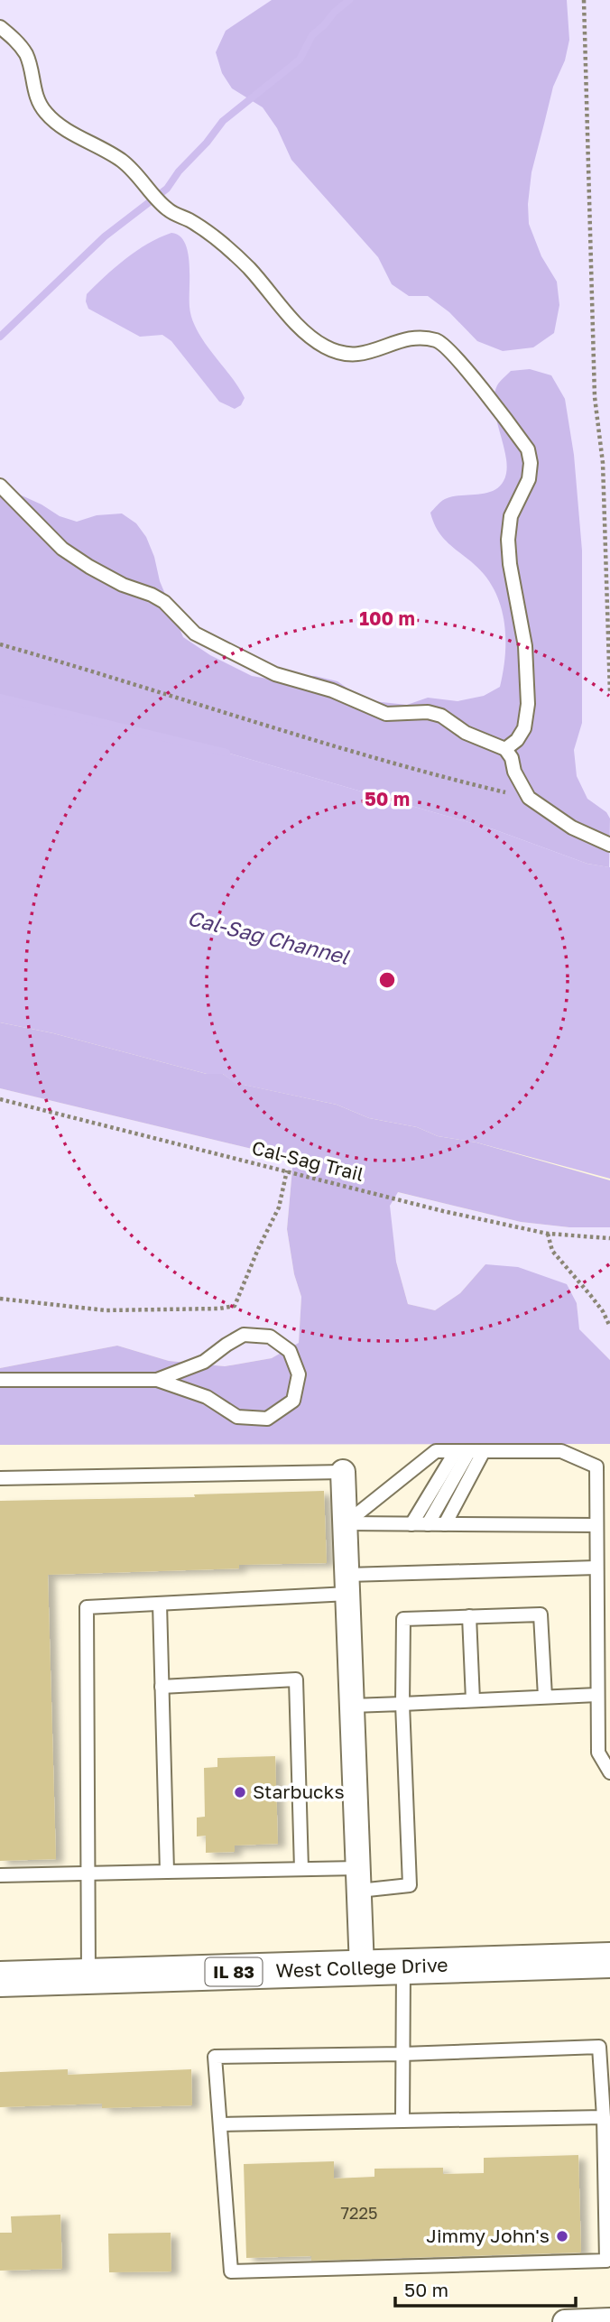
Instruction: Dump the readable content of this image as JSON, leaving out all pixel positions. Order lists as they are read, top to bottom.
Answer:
{
  "streets": {
    "main road": ["West College Drive", "IL 83"],
    "path": ["Cal-Sag Trail"]
  },
  "water": ["Cal-Sag Channel"],
  "places": ["Starbucks", "Jimmy John's"],
  "house_numbers": ["7225"],
  "scale_bar": "50 m",
  "rings": ["100 m", "50 m"]
}
